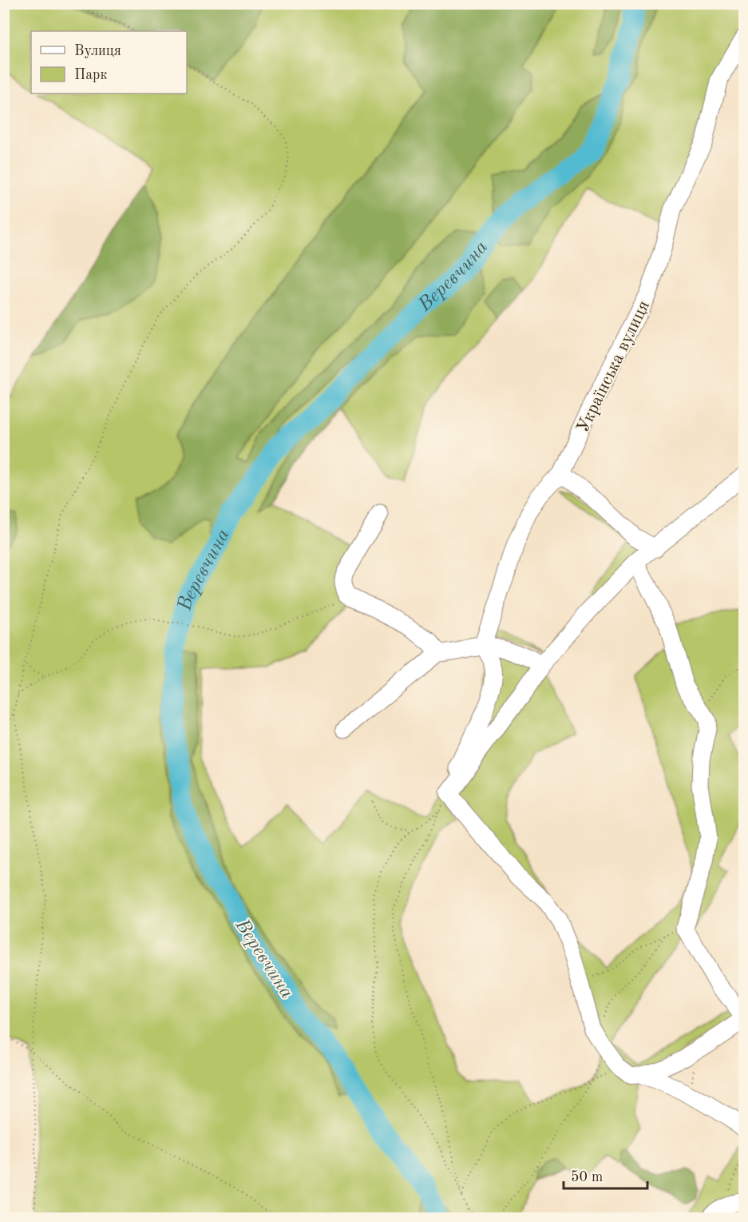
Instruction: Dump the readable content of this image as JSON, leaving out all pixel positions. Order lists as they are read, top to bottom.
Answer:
{
  "streets": {
    "street": ["Українська вулиця"]
  },
  "water": ["Веревчина"],
  "legend": ["Вулиця", "Парк"],
  "scale_bar": "50 m"
}
